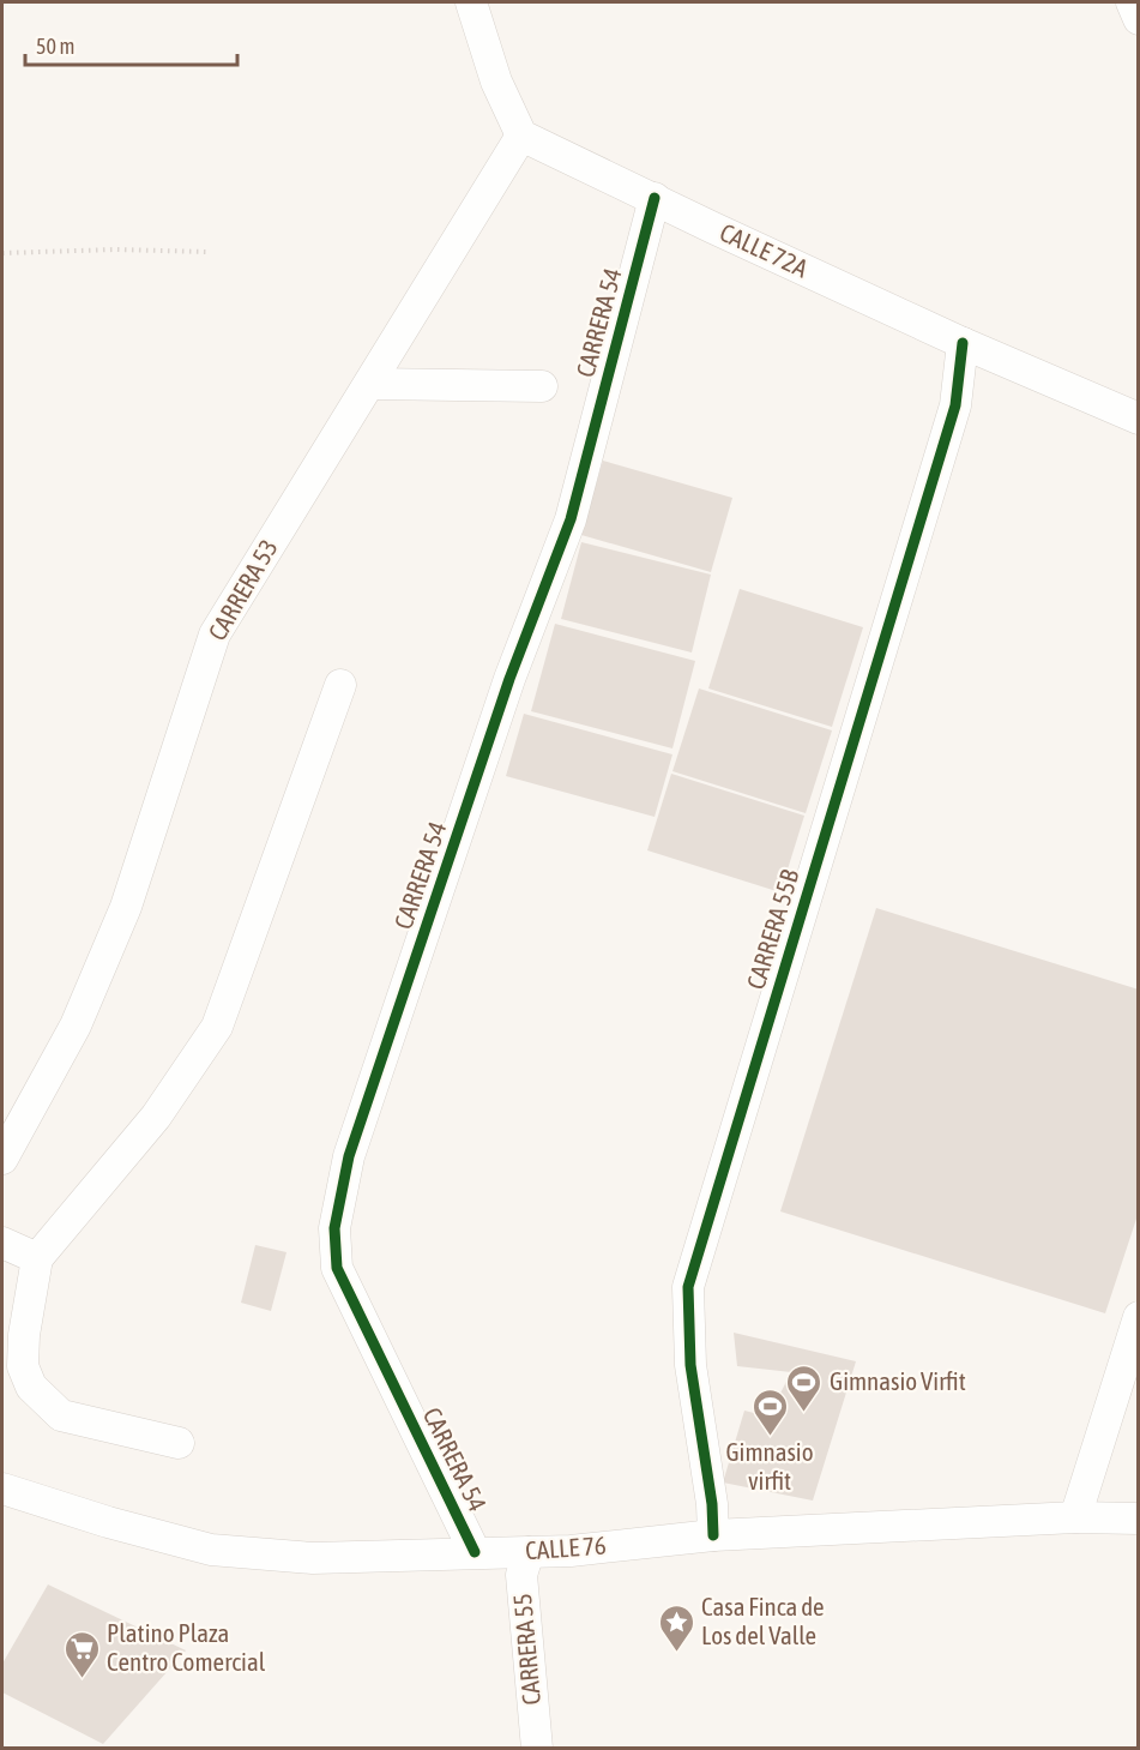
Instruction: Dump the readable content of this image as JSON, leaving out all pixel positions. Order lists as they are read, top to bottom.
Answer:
{
  "streets": {
    "street": [
      "CALLE 72A",
      "CARRERA 54",
      "CARRERA 53",
      "CARRERA 55B",
      "CALLE 76",
      "CARRERA 55"
    ]
  },
  "crossings": [
    ["CALLE 72A", "CARRERA 54"],
    ["CALLE 72A", "CARRERA 53"],
    ["CALLE 72A", "CARRERA 55B"],
    ["CARRERA 54", "CALLE 76"],
    ["CARRERA 55B", "CALLE 76"],
    ["CALLE 76", "CARRERA 55"]
  ],
  "places": {
    "sports": ["Gimnasio Virfit", "Gimnasio virfit"],
    "place": ["Casa Finca de Los del Valle"],
    "supermarket": ["Platino Plaza Centro Comercial"]
  },
  "scale_bar": "50 m"
}
